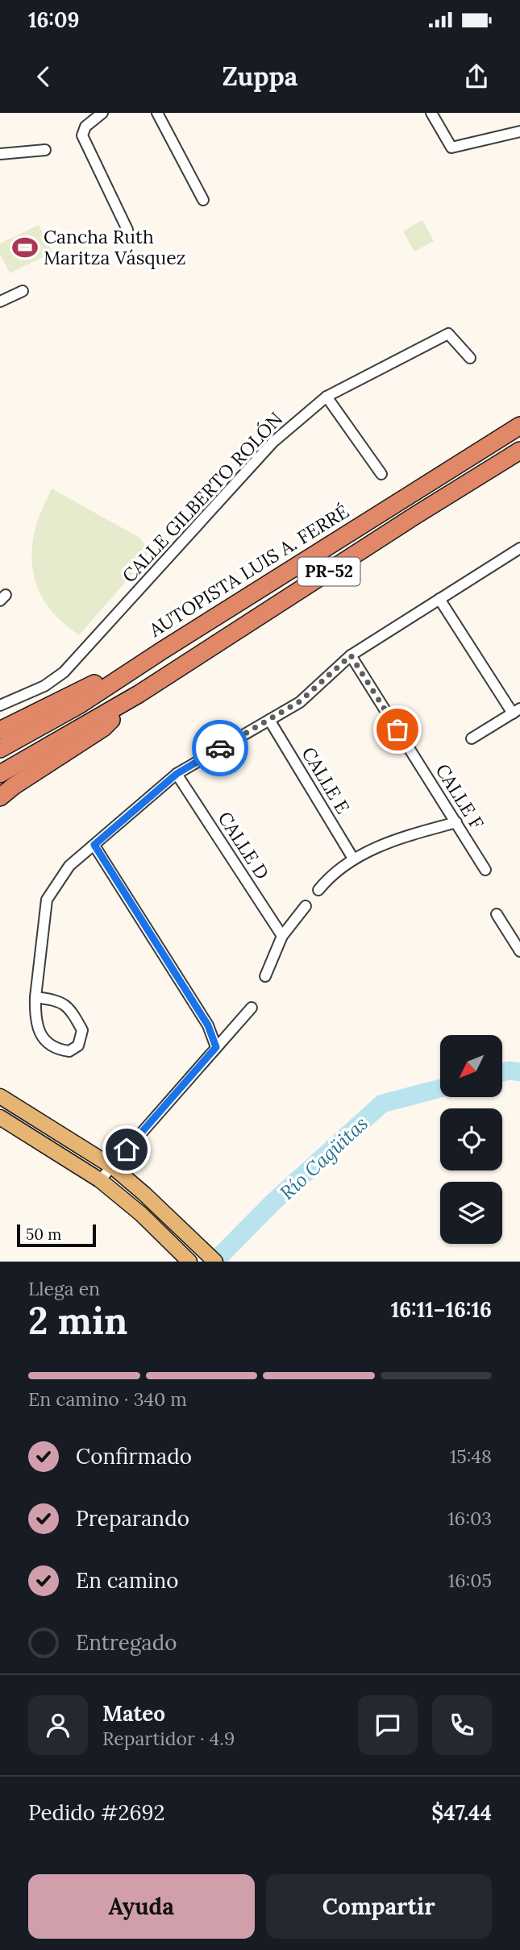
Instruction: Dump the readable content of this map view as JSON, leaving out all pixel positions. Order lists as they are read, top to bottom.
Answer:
{
  "streets": {
    "highway": ["AUTOPISTA LUIS A. FERRÉ", "PR-52"],
    "street": [
      "CALLE GILBERTO ROLÓN",
      "CALLE E",
      "CALLE F",
      "CALLE D"
    ]
  },
  "water": ["Río Cagüitas"],
  "places": {
    "sports": ["Cancha Ruth Maritza Vásquez"]
  },
  "scale_bar": "50 m",
  "north": "bottom left",
  "page": {
    "status": "16:09",
    "header": "Zuppa",
    "scale": "50 m",
    "heading": ["2 min", "Llega en", "16:11–16:16"],
    "panel": [
      "Mateo",
      "Repartidor · 4.9",
      "Pedido #2692",
      "$47.44"
    ],
    "bar": "En camino · 340 m",
    "list": [
      ["Confirmado", "15:48"],
      ["Preparando", "16:03"],
      ["En camino", "16:05"],
      "Entregado"
    ],
    "buttons": ["Ayuda", "Compartir"]
  }
}
